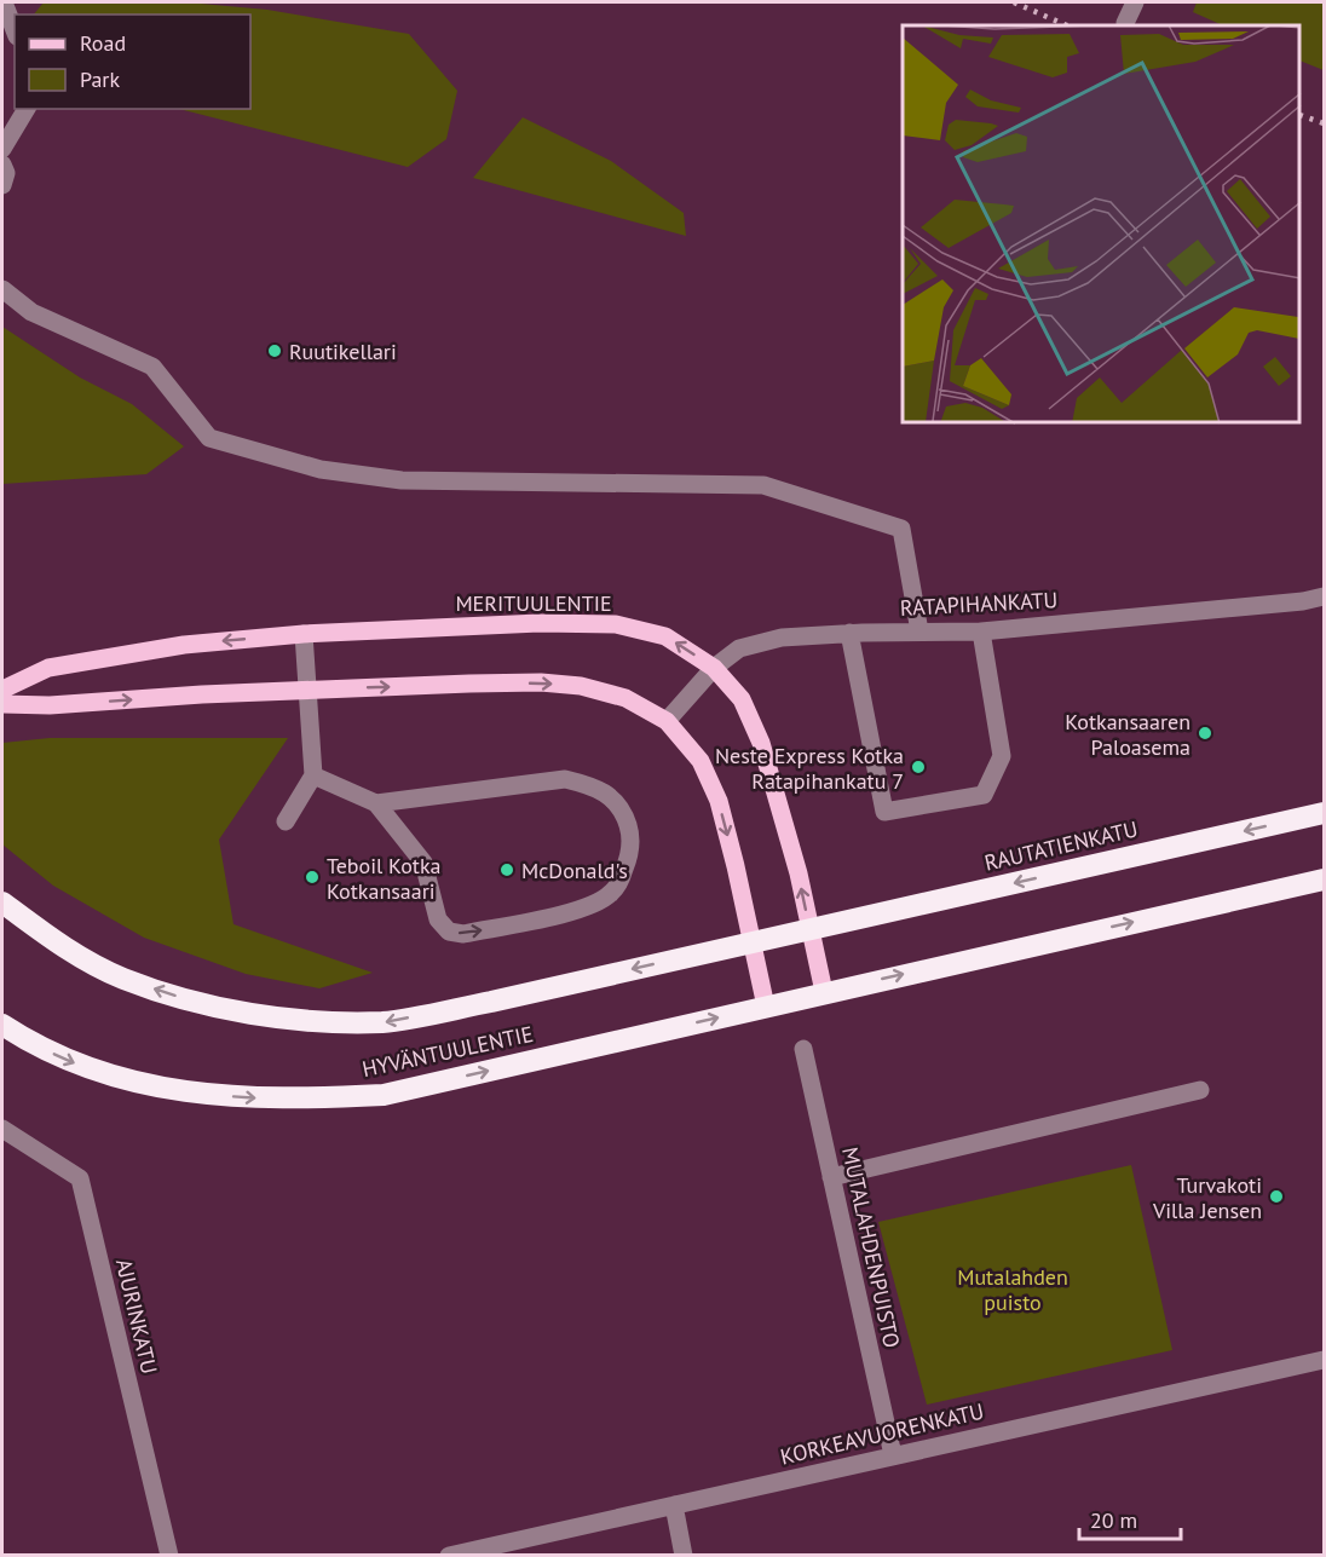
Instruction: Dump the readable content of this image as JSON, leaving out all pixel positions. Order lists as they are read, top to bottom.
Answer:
{
  "streets": {
    "highway": ["RAUTATIENKATU", "HYVÄNTUULENTIE"],
    "main road": ["MERITUULENTIE"],
    "street": [
      "RATAPIHANKATU",
      "MUTALAHDENPUISTO",
      "AJURINKATU",
      "KORKEAVUORENKATU"
    ]
  },
  "crossings": [
    ["MERITUULENTIE", "RATAPIHANKATU"],
    ["MERITUULENTIE", "RAUTATIENKATU"],
    ["MERITUULENTIE", "HYVÄNTUULENTIE"],
    ["RAUTATIENKATU", "HYVÄNTUULENTIE"],
    ["MUTALAHDENPUISTO", "KORKEAVUORENKATU"]
  ],
  "parks": ["Mutalahden puisto"],
  "places": [
    "Ruutikellari",
    "Kotkansaaren Paloasema",
    "Neste Express Kotka Ratapihankatu 7",
    "McDonald's",
    "Teboil Kotka Kotkansaari",
    "Turvakoti Villa Jensen"
  ],
  "legend": ["Road", "Park"],
  "scale_bar": "20 m"
}
